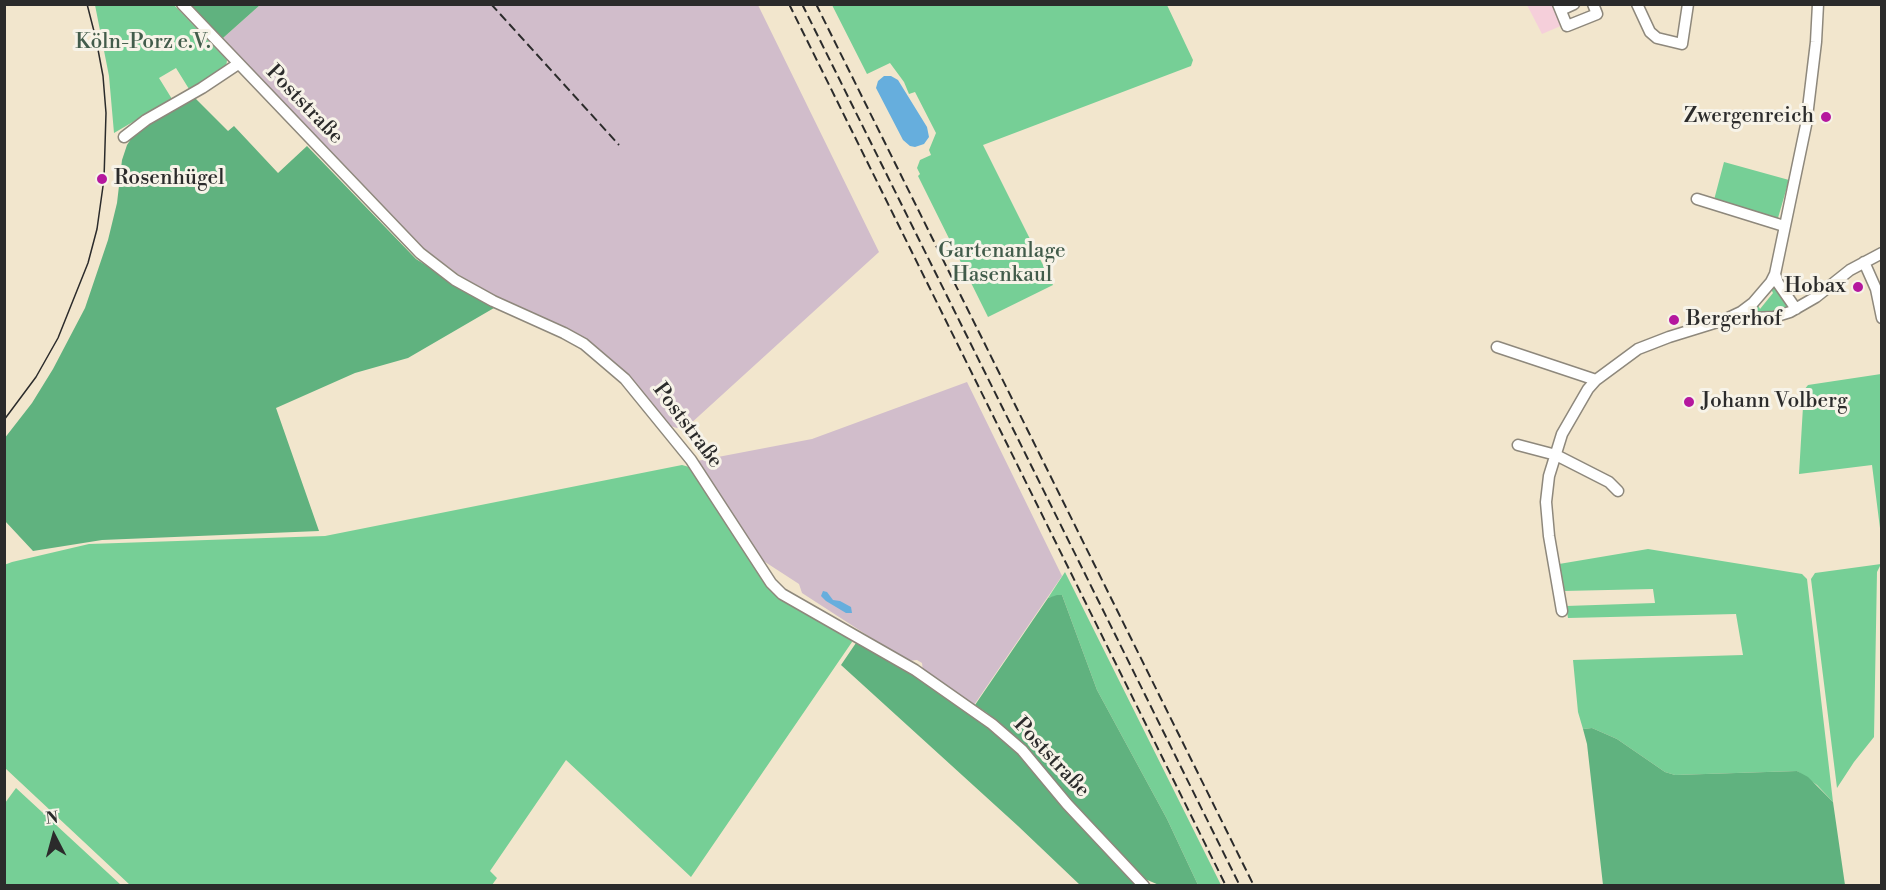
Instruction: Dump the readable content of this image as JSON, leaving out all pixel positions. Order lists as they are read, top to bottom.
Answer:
{
  "streets": {
    "street": ["Poststraße"]
  },
  "parks": ["Köln-Porz e.V.", "Gartenanlage Hasenkaul"],
  "places": [
    "Zwergenreich",
    "Rosenhügel",
    "Hobax",
    "Bergerhof",
    "Johann Volberg"
  ],
  "north": "top"
}
